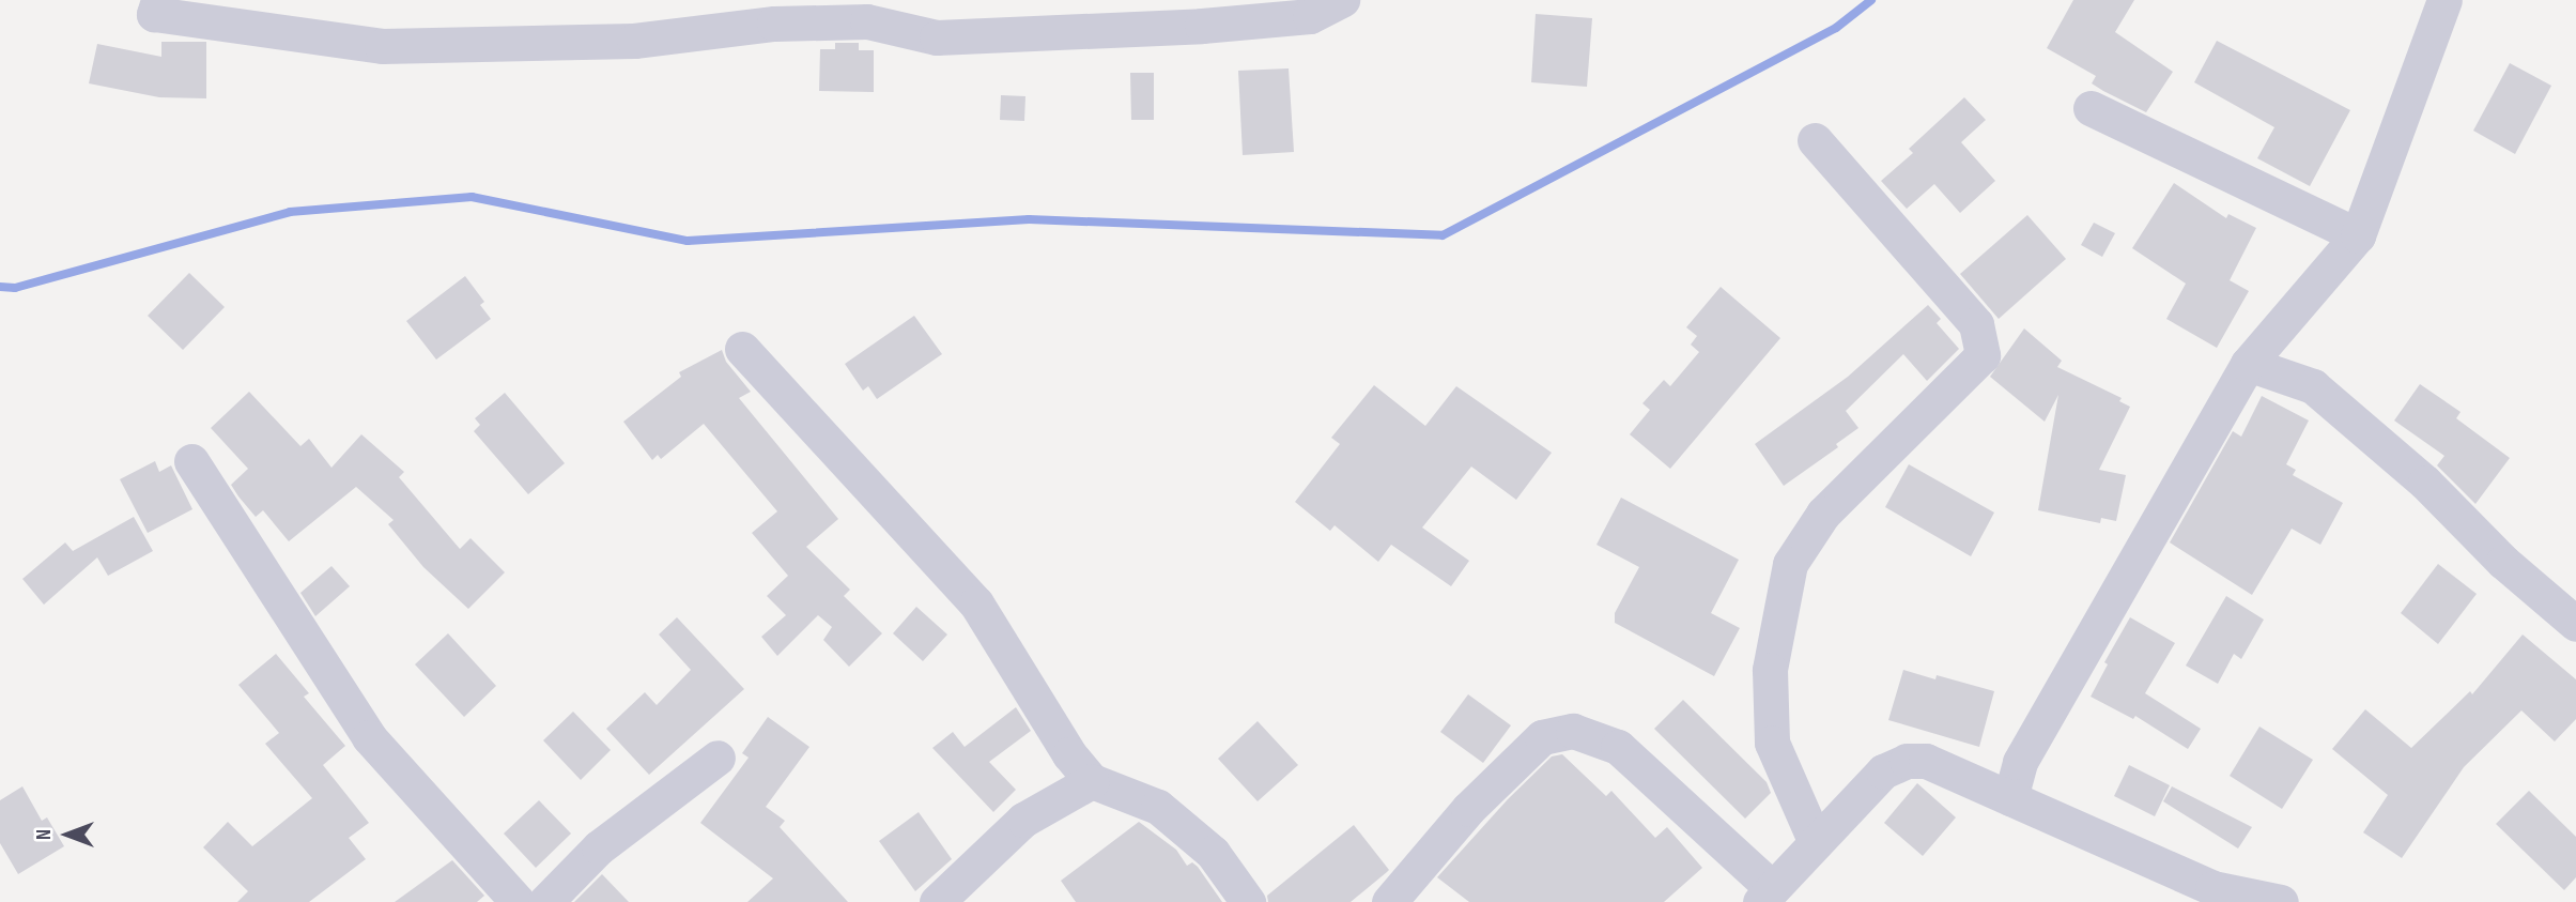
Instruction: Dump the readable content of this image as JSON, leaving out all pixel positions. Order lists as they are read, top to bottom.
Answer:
{
  "north": "left"
}
